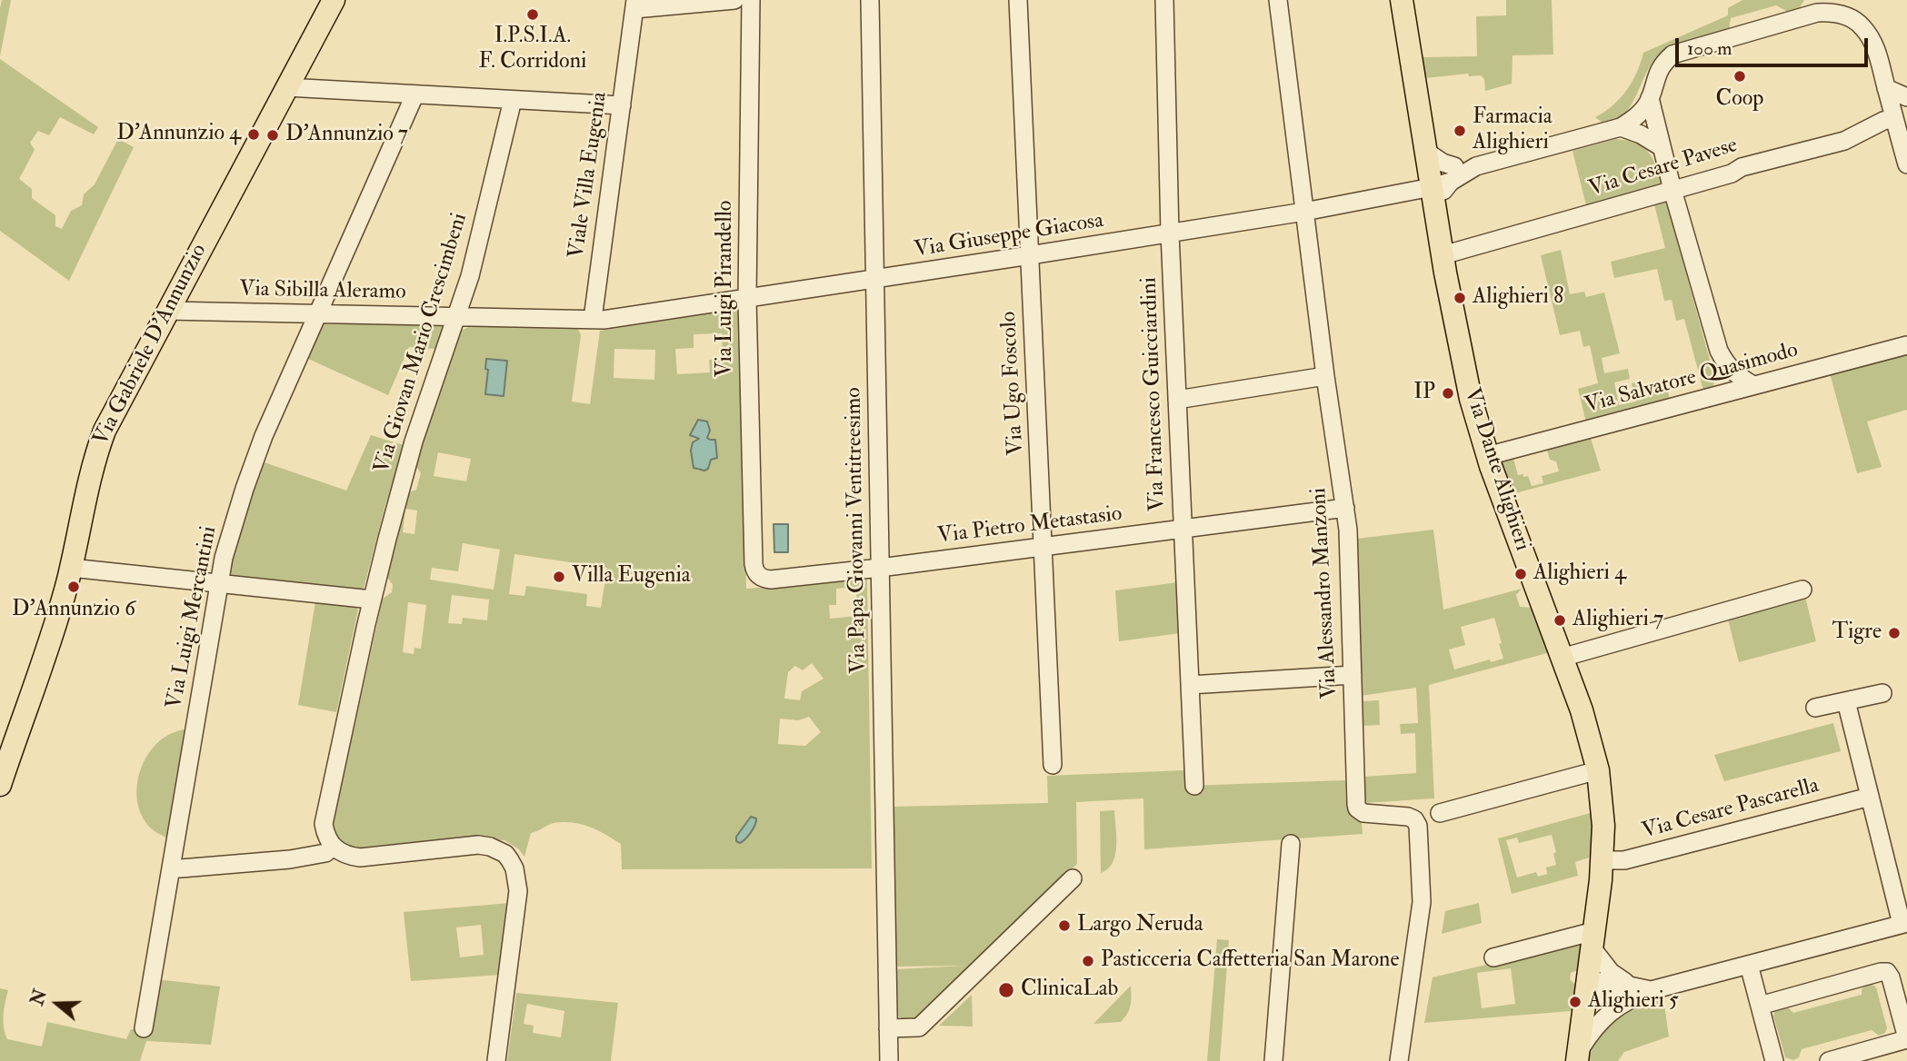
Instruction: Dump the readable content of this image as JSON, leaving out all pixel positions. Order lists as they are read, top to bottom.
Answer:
{
  "streets": {
    "main road": ["Via Gabriele D'Annunzio", "Via Dante Alighieri"],
    "street": [
      "Via Cesare Pavese",
      "Viale Villa Eugenia",
      "Via Giuseppe Giacosa",
      "Via Luigi Pirandello",
      "Via Sibilla Aleramo",
      "Via Giovan Mario Crescimbeni",
      "Via Salvatore Quasimodo",
      "Via Ugo Foscolo",
      "Via Francesco Guicciardini",
      "Via Pietro Metastasio",
      "Via Papa Giovanni Ventitreesimo",
      "Via Alessandro Manzoni",
      "Via Luigi Mercantini",
      "Via Cesare Pascarella"
    ]
  },
  "crossings": [
    ["Via Cesare Pavese", "Via Dante Alighieri"],
    ["Viale Villa Eugenia", "Via Giuseppe Giacosa"],
    ["Viale Villa Eugenia", "Via Sibilla Aleramo"],
    ["Via Giuseppe Giacosa", "Via Luigi Pirandello"],
    ["Via Giuseppe Giacosa", "Via Sibilla Aleramo"],
    ["Via Giuseppe Giacosa", "Via Ugo Foscolo"],
    ["Via Giuseppe Giacosa", "Via Francesco Guicciardini"],
    ["Via Giuseppe Giacosa", "Via Dante Alighieri"],
    ["Via Giuseppe Giacosa", "Via Papa Giovanni Ventitreesimo"],
    ["Via Giuseppe Giacosa", "Via Alessandro Manzoni"],
    ["Via Luigi Pirandello", "Via Pietro Metastasio"],
    ["Via Sibilla Aleramo", "Via Giovan Mario Crescimbeni"],
    ["Via Sibilla Aleramo", "Via Gabriele D'Annunzio"],
    ["Via Sibilla Aleramo", "Via Luigi Mercantini"],
    ["Via Salvatore Quasimodo", "Via Dante Alighieri"],
    ["Via Ugo Foscolo", "Via Pietro Metastasio"],
    ["Via Francesco Guicciardini", "Via Pietro Metastasio"],
    ["Via Dante Alighieri", "Via Cesare Pascarella"],
    ["Via Pietro Metastasio", "Via Papa Giovanni Ventitreesimo"],
    ["Via Pietro Metastasio", "Via Alessandro Manzoni"]
  ],
  "places": [
    "I.P.S.I.A. F. Corridoni",
    "Coop",
    "Farmacia Alighieri",
    "D'Annunzio 4",
    "D'Annunzio 7",
    "Alighieri 8",
    "IP",
    "Alighieri 4",
    "Villa Eugenia",
    "D'Annunzio 6",
    "Alighieri 7",
    "Tigre",
    "Largo Neruda",
    "Pasticceria Caffetteria San Marone",
    "ClinicaLab",
    "Alighieri 5"
  ],
  "scale_bar": "100 m",
  "north": "left"
}
